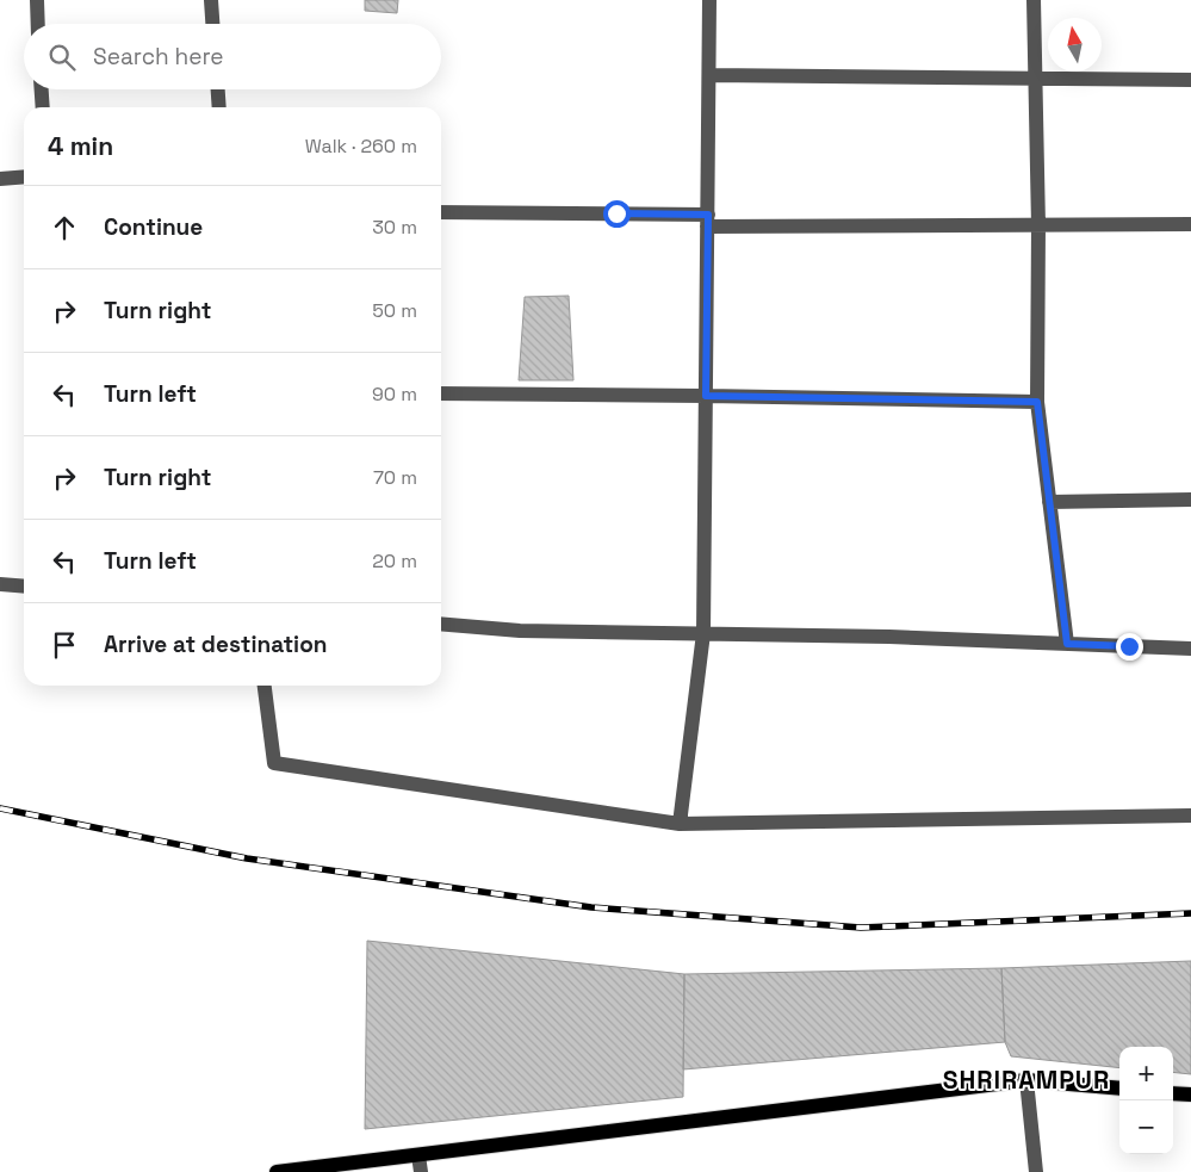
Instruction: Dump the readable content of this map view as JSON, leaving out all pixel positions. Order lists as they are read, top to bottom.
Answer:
{
  "districts": ["SHRIRAMPUR"],
  "north": "top",
  "page": {
    "search": "Search here",
    "heading": ["4 min", "Walk · 260 m"],
    "list": [
      ["Continue", "30 m"],
      ["Turn right", "50 m"],
      ["Turn left", "90 m"],
      ["Turn right", "70 m"],
      ["Turn left", "20 m"],
      "Arrive at destination"
    ],
    "map_buttons": ["+", "−"]
  }
}
